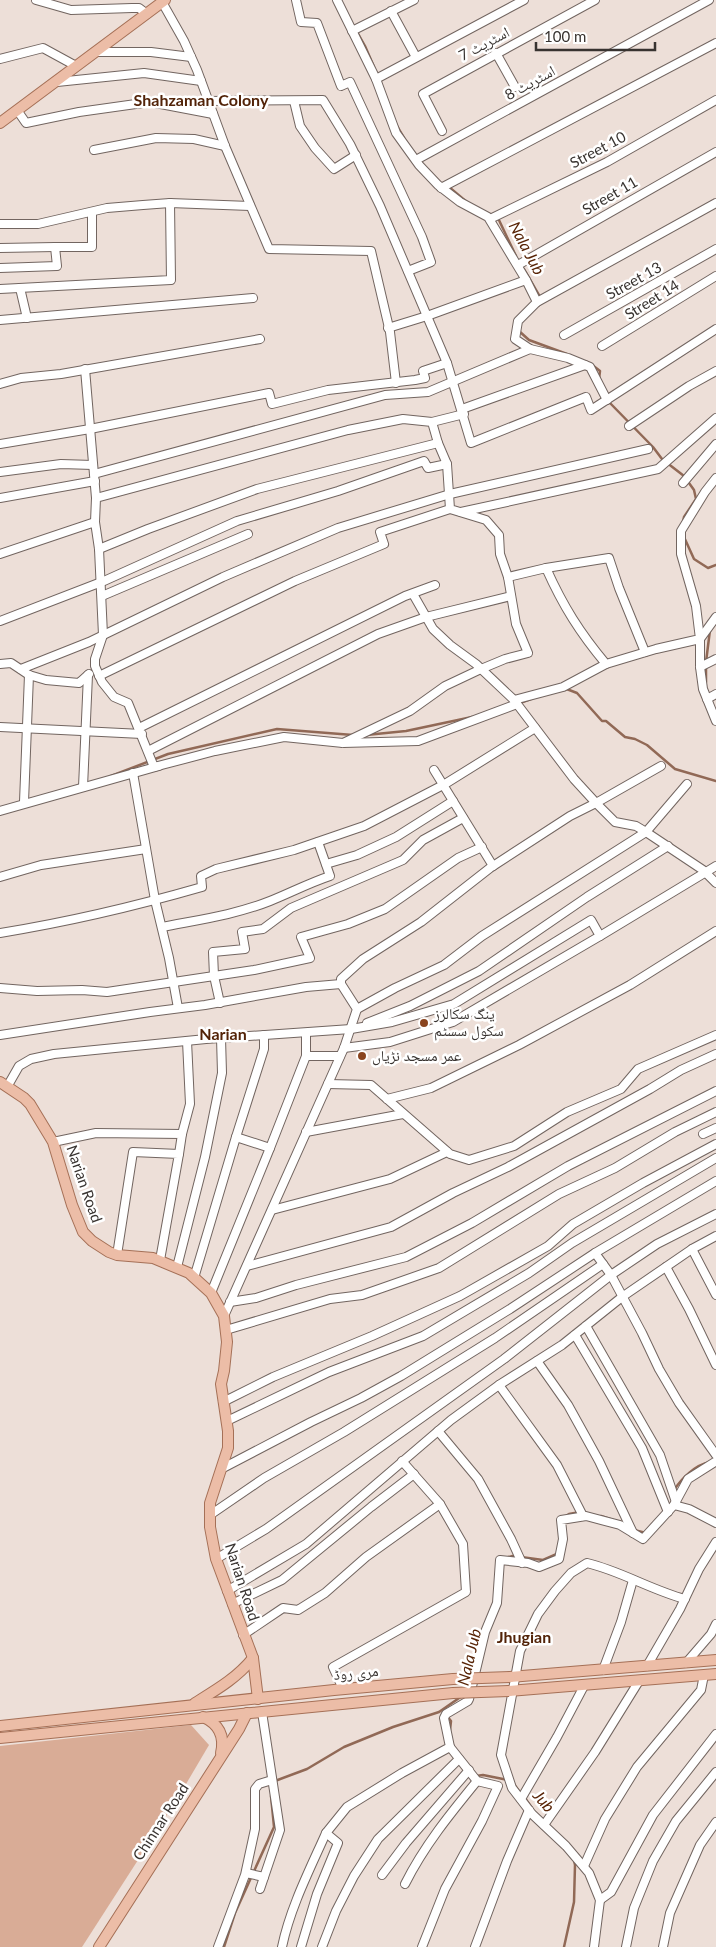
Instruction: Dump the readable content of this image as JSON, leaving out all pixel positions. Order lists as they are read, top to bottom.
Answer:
{
  "streets": {
    "main road": ["Narian Road", "مری روڈ", "Chinnar Road"],
    "street": [
      "اسٹریٹ 7",
      "اسٹریٹ 8",
      "Street 10",
      "Street 11",
      "Street 13",
      "Street 14"
    ]
  },
  "crossings": [
    ["Narian Road", "مری روڈ"],
    ["مری روڈ", "Chinnar Road"]
  ],
  "districts": ["Shahzaman Colony", "Narian", "Jhugian"],
  "water": ["Nala Jub", "Jub"],
  "places": ["ینگ سکالرز سکول سسٹم", "عمر مسجد نڑیاں"],
  "scale_bar": "100 m"
}
